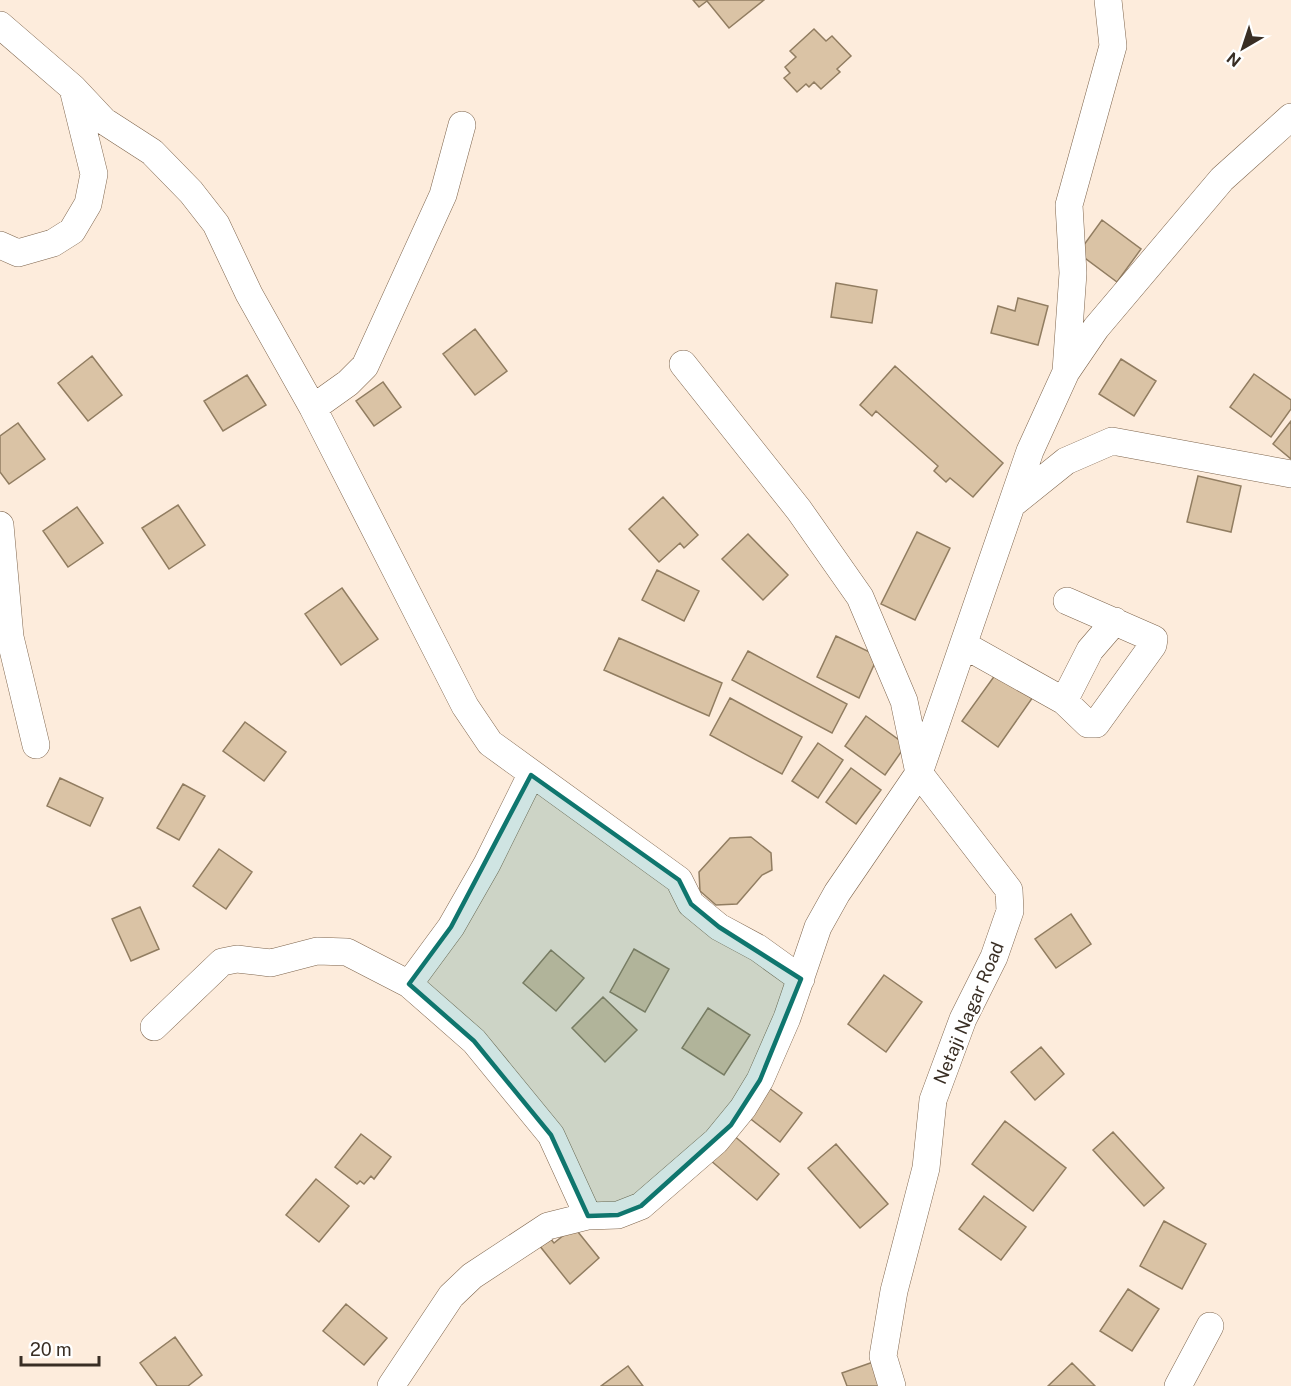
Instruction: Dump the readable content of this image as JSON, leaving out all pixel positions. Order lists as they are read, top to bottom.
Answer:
{
  "streets": {
    "street": ["Netaji Nagar Road"]
  },
  "scale_bar": "20 m",
  "north": "bottom left"
}
